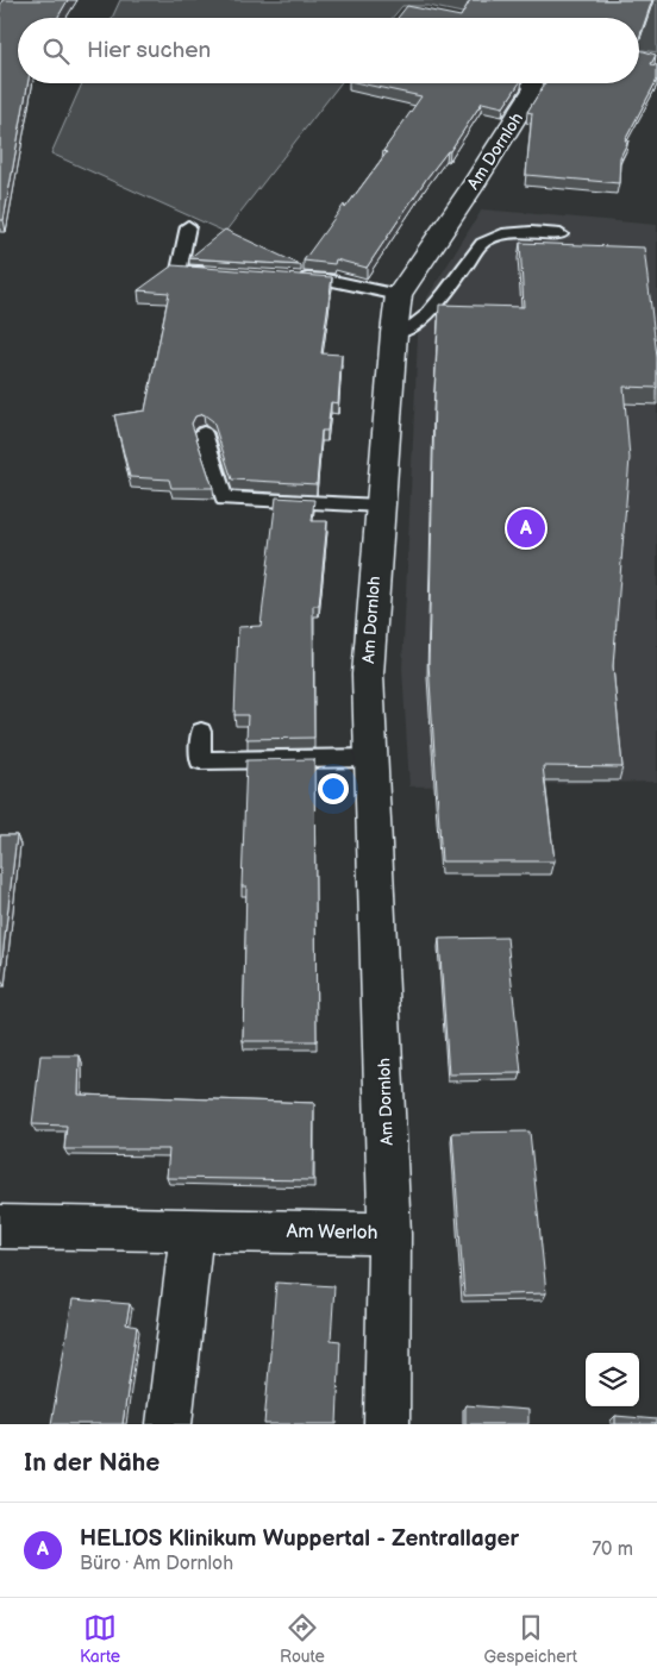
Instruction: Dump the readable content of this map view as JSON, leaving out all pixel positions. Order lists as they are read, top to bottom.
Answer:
{
  "streets": {
    "street": ["Am Dornloh", "Am Werloh"]
  },
  "crossings": [
    ["Am Dornloh", "Am Werloh"]
  ],
  "page": {
    "search": "Hier suchen",
    "pins": "A",
    "heading": "In der Nähe",
    "list": [
      {
        "mark": "A",
        "name": "HELIOS Klinikum Wuppertal - Zentrallager",
        "note": "Büro · Am Dornloh",
        "value": "70 m"
      }
    ],
    "nav": ["Karte", "Route", "Gespeichert"]
  }
}
